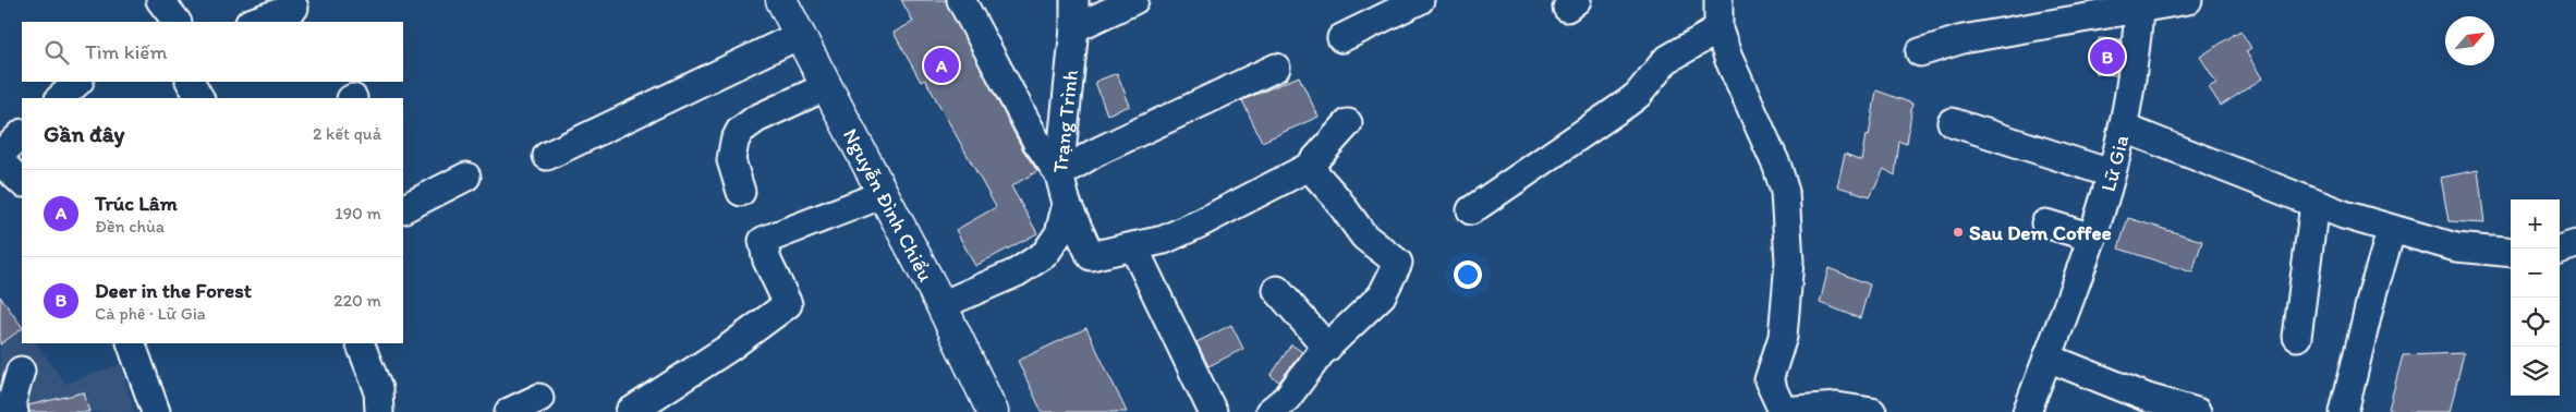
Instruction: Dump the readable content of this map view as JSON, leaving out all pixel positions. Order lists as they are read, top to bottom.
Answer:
{
  "streets": {
    "main road": ["Nguyễn Đình Chiểu"],
    "street": ["Trạng Trình", "Lữ Gia"]
  },
  "crossings": [
    ["Trạng Trình", "Nguyễn Đình Chiểu"]
  ],
  "places": ["Sau Dem Coffee"],
  "north": "top right",
  "page": {
    "search": "Tìm kiếm",
    "pins": ["B", "A"],
    "heading": ["Gần đây", "2 kết quả"],
    "list": [
      {
        "mark": "A",
        "name": "Trúc Lâm",
        "note": "Đền chùa",
        "value": "190 m"
      },
      {
        "mark": "B",
        "name": "Deer in the Forest",
        "note": "Cà phê · Lữ Gia",
        "value": "220 m"
      }
    ],
    "map_buttons": ["+", "−"]
  }
}
